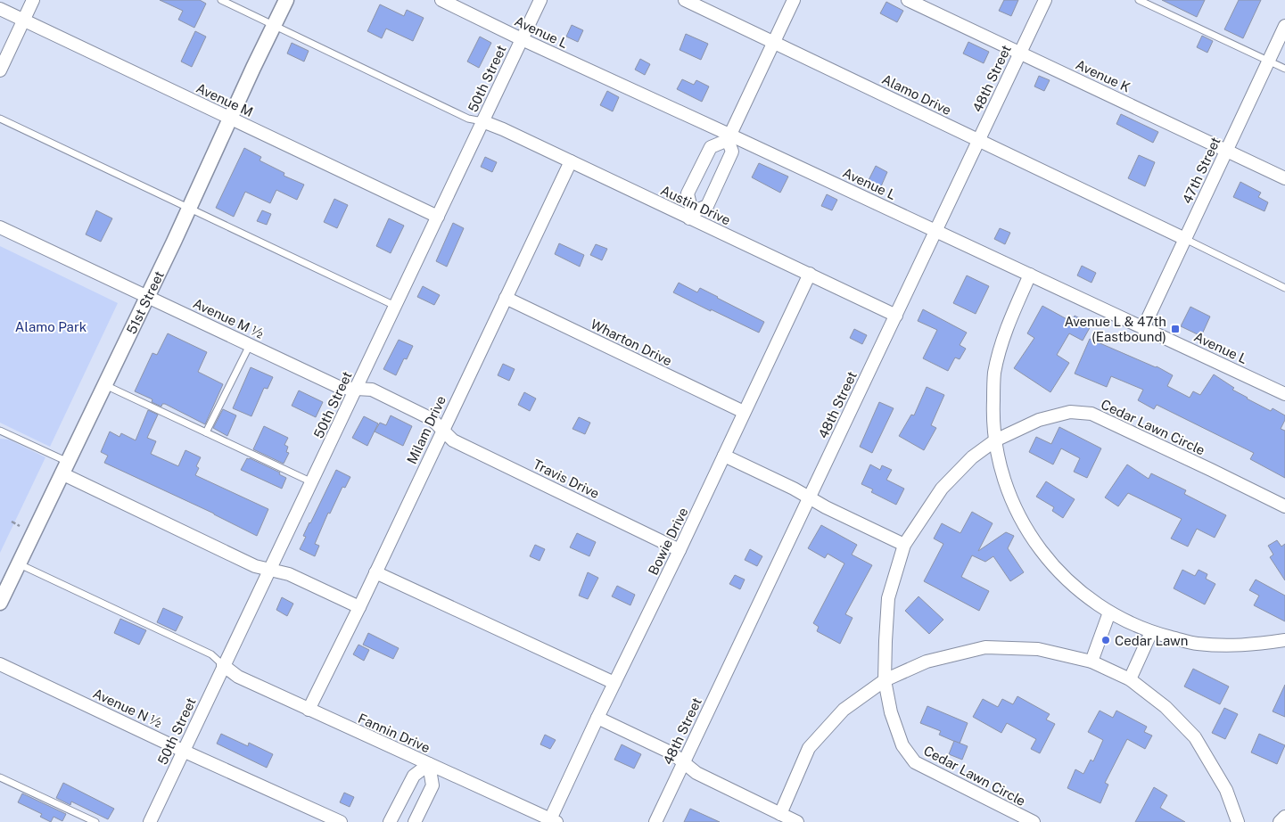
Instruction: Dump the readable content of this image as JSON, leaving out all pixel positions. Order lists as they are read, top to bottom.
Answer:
{
  "streets": {
    "street": [
      "Avenue L",
      "Avenue K",
      "50th Street",
      "48th Street",
      "Alamo Drive",
      "Avenue M",
      "47th Street",
      "Austin Drive",
      "51st Street",
      "Avenue M ½",
      "Wharton Drive",
      "Cedar Lawn Circle",
      "Milam Drive",
      "Travis Drive",
      "Bowie Drive",
      "Avenue N ½",
      "Fannin Drive"
    ]
  },
  "crossings": [
    ["Avenue L", "50th Street"],
    ["Avenue L", "48th Street"],
    ["Avenue L", "47th Street"],
    ["Avenue K", "48th Street"],
    ["Avenue K", "47th Street"],
    ["50th Street", "Avenue M"],
    ["50th Street", "Austin Drive"],
    ["50th Street", "Avenue M ½"],
    ["50th Street", "Avenue N ½"],
    ["50th Street", "Fannin Drive"],
    ["48th Street", "Alamo Drive"],
    ["48th Street", "Austin Drive"],
    ["Alamo Drive", "47th Street"],
    ["Avenue M", "51st Street"],
    ["Austin Drive", "Milam Drive"],
    ["Austin Drive", "Bowie Drive"],
    ["51st Street", "Avenue M ½"],
    ["Avenue M ½", "Milam Drive"],
    ["Avenue M ½", "Travis Drive"],
    ["Wharton Drive", "Milam Drive"],
    ["Wharton Drive", "Bowie Drive"],
    ["Milam Drive", "Travis Drive"],
    ["Milam Drive", "Fannin Drive"],
    ["Travis Drive", "Bowie Drive"],
    ["Bowie Drive", "Fannin Drive"]
  ],
  "parks": ["Alamo Park"],
  "places": {
    "transit": ["Avenue L & 47th (Eastbound)"],
    "other": ["Cedar Lawn"]
  }
}
